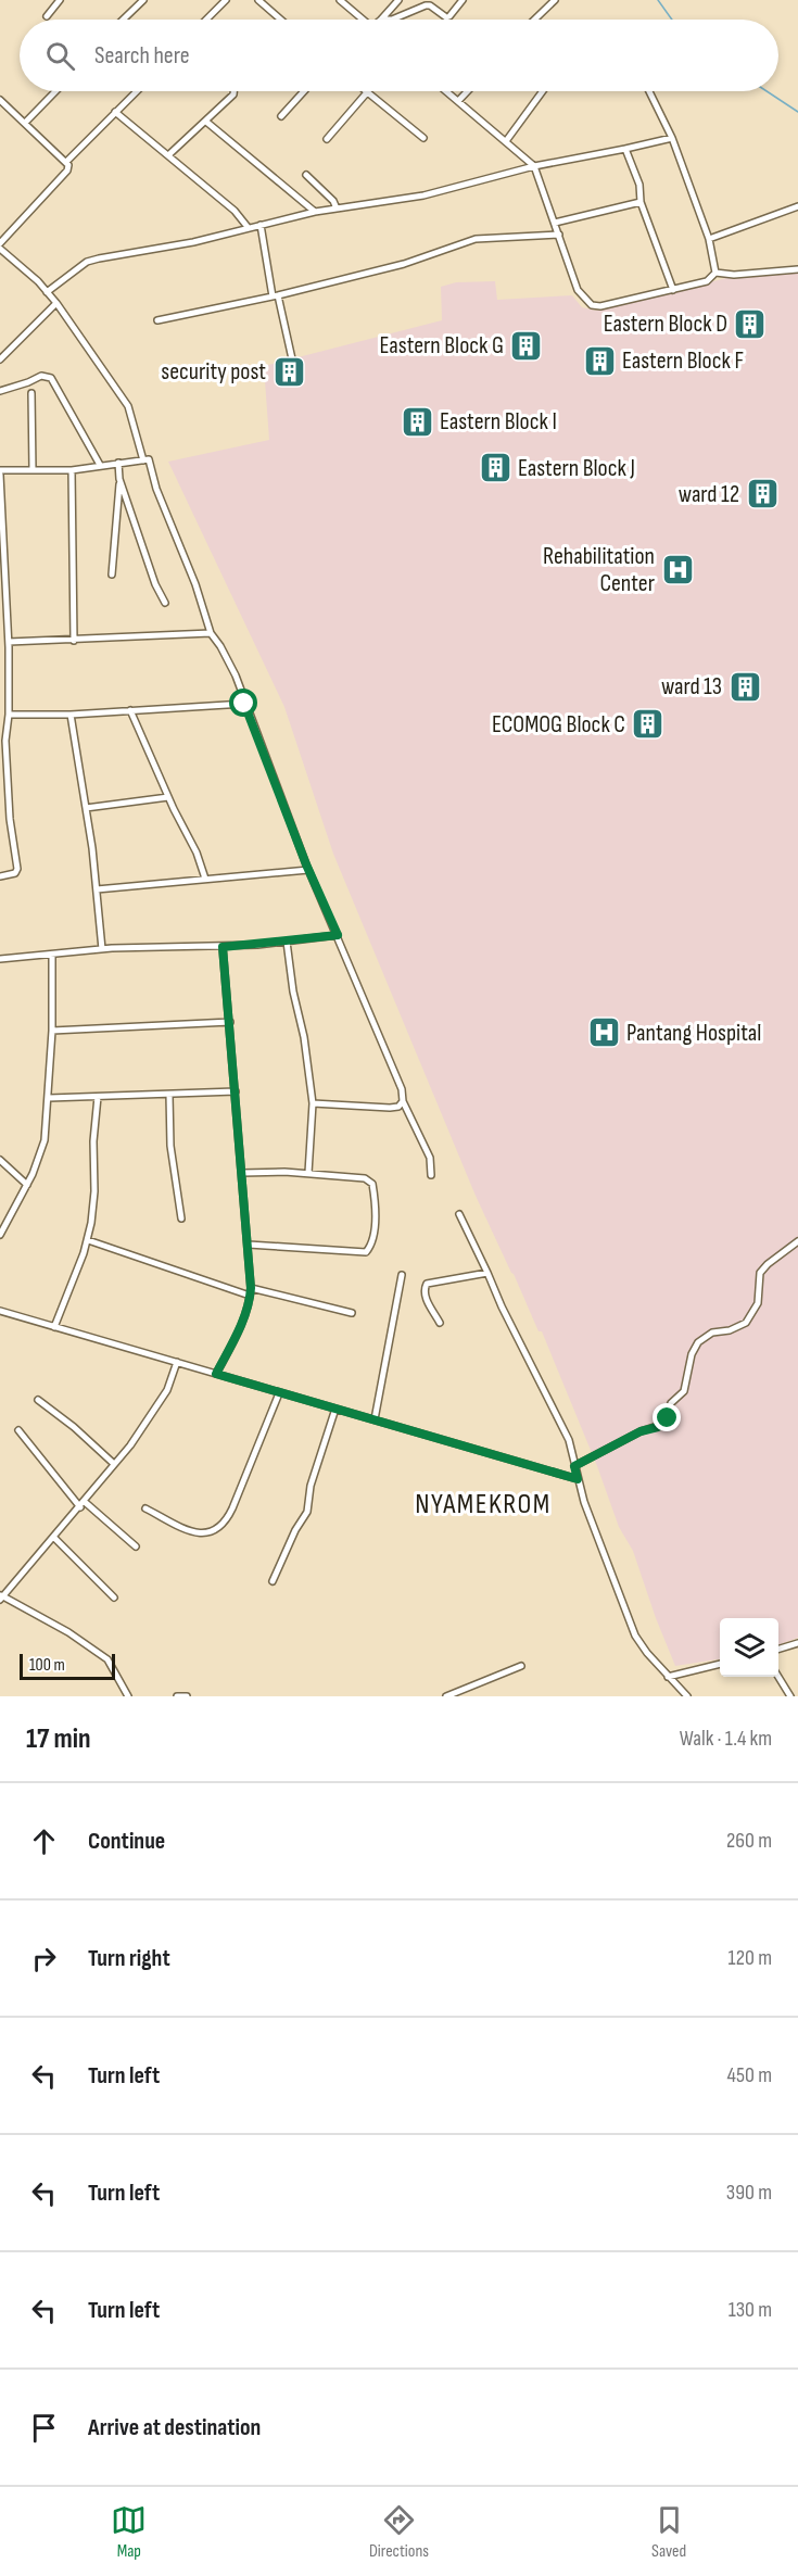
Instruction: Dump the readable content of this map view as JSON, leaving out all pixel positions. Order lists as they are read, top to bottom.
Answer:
{
  "districts": ["NYAMEKROM"],
  "places": {
    "building": [
      "Eastern Block D",
      "Eastern Block G",
      "Eastern Block F",
      "security post",
      "Eastern Block I",
      "Eastern Block J",
      "ward 12",
      "ward 13",
      "ECOMOG Block C"
    ],
    "hospital": ["Rehabilitation Center", "Pantang Hospital"]
  },
  "scale_bar": "100 m",
  "page": {
    "search": "Search here",
    "scale": "100 m",
    "heading": ["17 min", "Walk · 1.4 km"],
    "list": [
      ["Continue", "260 m"],
      ["Turn right", "120 m"],
      ["Turn left", "450 m"],
      ["Turn left", "390 m"],
      ["Turn left", "130 m"],
      "Arrive at destination"
    ],
    "nav": ["Map", "Directions", "Saved"]
  }
}
